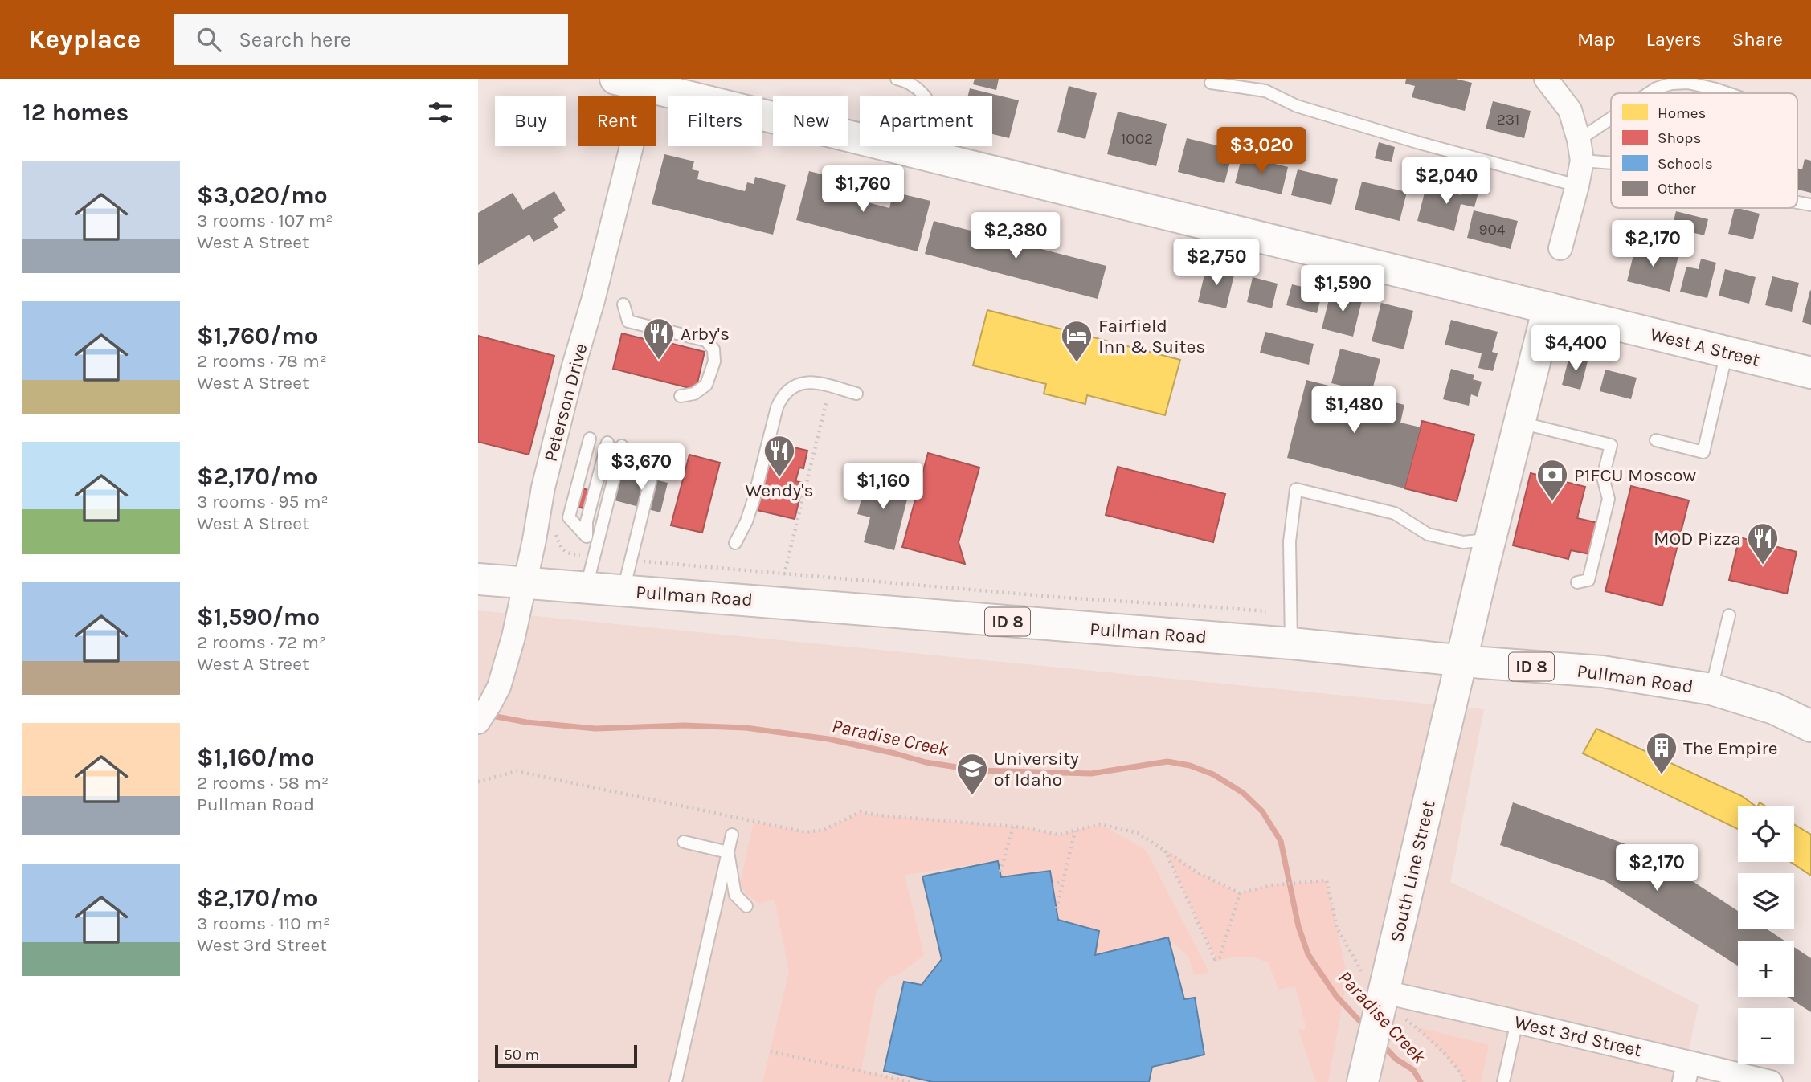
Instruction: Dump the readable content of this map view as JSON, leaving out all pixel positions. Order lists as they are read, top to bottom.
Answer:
{
  "streets": {
    "street": [
      "West A Street",
      "Peterson Drive",
      "Pullman Road",
      "ID 8",
      "South Line Street",
      "West 3rd Street"
    ]
  },
  "crossings": [
    ["West A Street", "Peterson Drive"],
    ["Peterson Drive", "Pullman Road"],
    ["Pullman Road", "South Line Street"],
    ["South Line Street", "West 3rd Street"]
  ],
  "water": ["Paradise Creek"],
  "places": {
    "restaurant": ["Arby's", "Wendy's", "MOD Pizza"],
    "hotel": ["Fairfield Inn & Suites"],
    "bank": ["P1FCU Moscow"],
    "building": ["The Empire"],
    "school or university": ["University of Idaho"]
  },
  "house_numbers": ["231", "1002", "904"],
  "legend": [
    "Homes",
    "Shops",
    "Schools",
    "Other"
  ],
  "scale_bar": "50 m",
  "page": {
    "header": "Keyplace",
    "search": "Search here",
    "nav": ["Map", "Layers", "Share"],
    "heading": "12 homes",
    "chip": [
      "Buy",
      "Rent",
      "Filters",
      "New",
      "Apartment"
    ],
    "price": [
      "$3,020",
      "$2,040",
      "$1,760",
      "$2,380",
      "$2,170",
      "$2,750",
      "$1,590",
      "$4,400",
      "$1,480",
      "$3,670",
      "$1,160",
      "$2,170"
    ],
    "list": [
      {
        "name": "$3,020/mo",
        "note": "3 rooms · 107 m² · West A Street"
      },
      {
        "name": "$1,760/mo",
        "note": "2 rooms · 78 m² · West A Street"
      },
      {
        "name": "$2,170/mo",
        "note": "3 rooms · 95 m² · West A Street"
      },
      {
        "name": "$1,590/mo",
        "note": "2 rooms · 72 m² · West A Street"
      },
      {
        "name": "$1,160/mo",
        "note": "2 rooms · 58 m² · Pullman Road"
      },
      {
        "name": "$2,170/mo",
        "note": "3 rooms · 110 m² · West 3rd Street"
      }
    ],
    "map_buttons": ["+", "−"],
    "scale": "50 m"
  }
}
